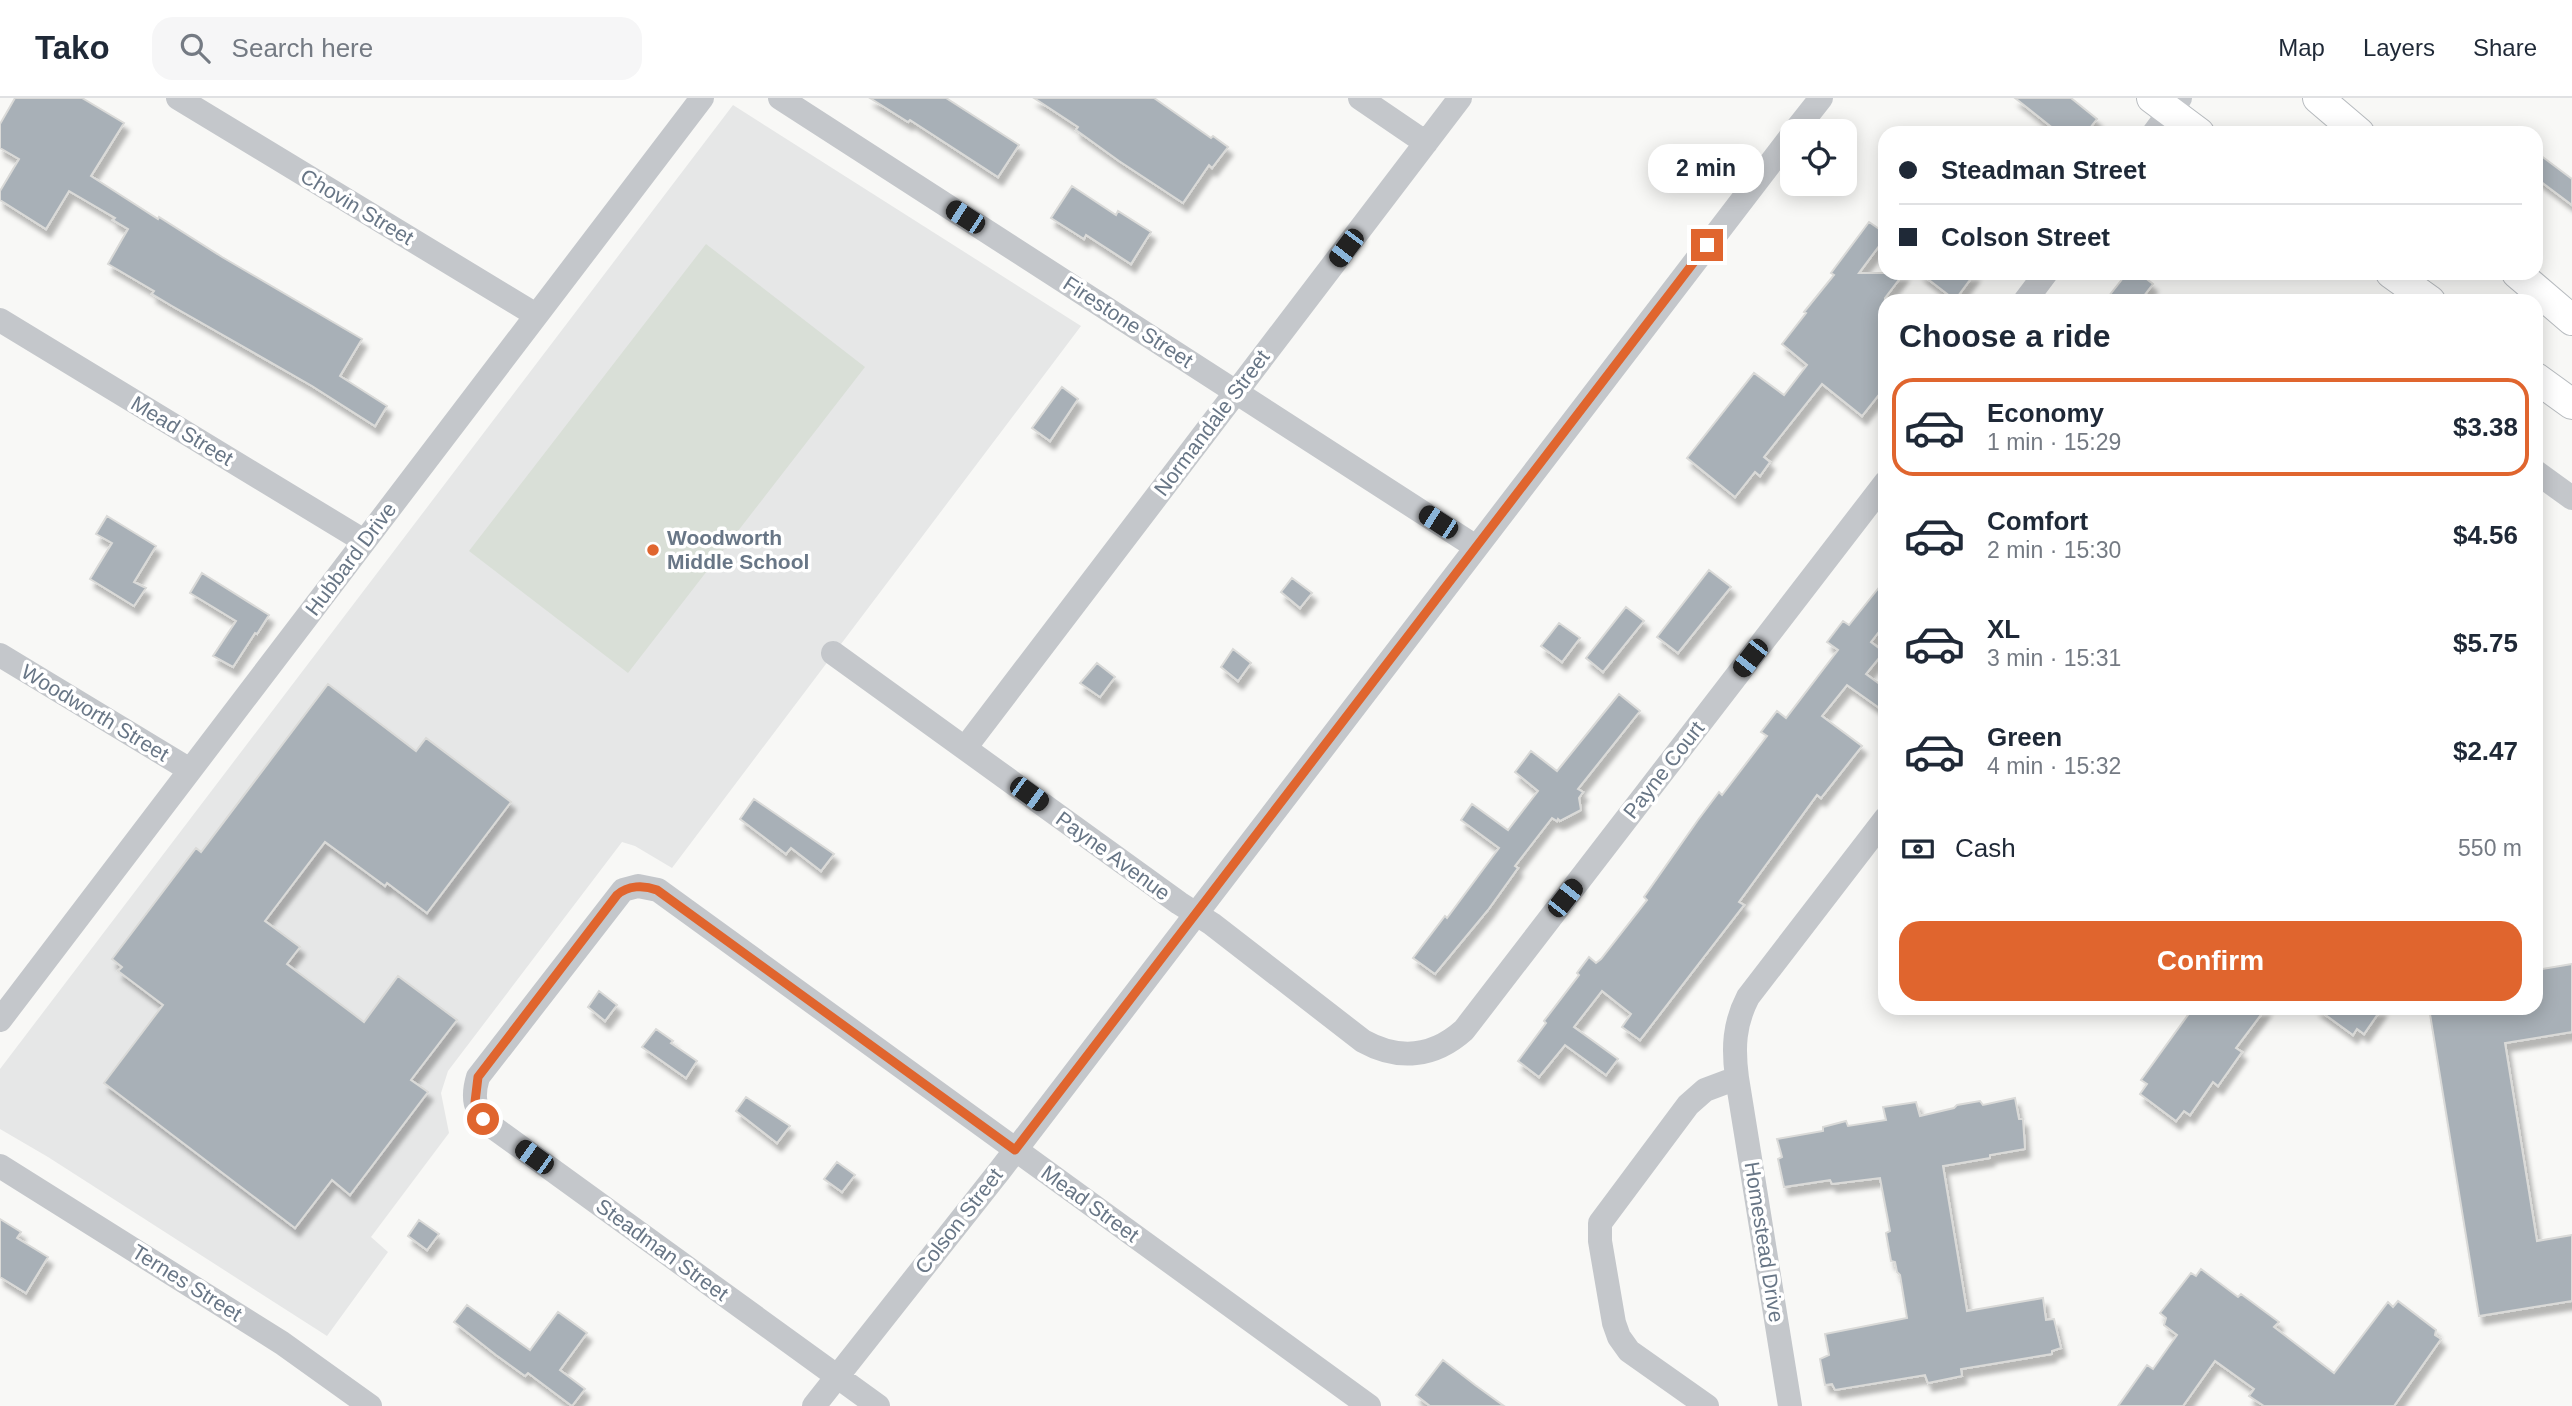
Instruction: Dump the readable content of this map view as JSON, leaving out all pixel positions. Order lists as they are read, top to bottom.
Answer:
{
  "streets": {
    "street": [
      "Chovin Street",
      "Firestone Street",
      "Normandale Street",
      "Mead Street",
      "Hubbard Drive",
      "Woodworth Street",
      "Payne Court",
      "Payne Avenue",
      "Colson Street",
      "Homestead Drive",
      "Steadman Street",
      "Ternes Street"
    ]
  },
  "crossings": [
    ["Chovin Street", "Hubbard Drive"],
    ["Firestone Street", "Normandale Street"],
    ["Firestone Street", "Colson Street"],
    ["Normandale Street", "Payne Avenue"],
    ["Mead Street", "Hubbard Drive"],
    ["Mead Street", "Colson Street"],
    ["Mead Street", "Steadman Street"],
    ["Hubbard Drive", "Woodworth Street"],
    ["Payne Court", "Payne Avenue"],
    ["Payne Avenue", "Colson Street"],
    ["Colson Street", "Steadman Street"]
  ],
  "places": ["Woodworth Middle School"],
  "page": {
    "header": "Tako",
    "search": "Search here",
    "nav": ["Map", "Layers", "Share"],
    "banner": ["Steadman Street", "Colson Street"],
    "bubble": "2 min",
    "heading": "Choose a ride",
    "list": [
      {
        "name": "Economy",
        "note": "1 min · 15:29",
        "value": "$3.38"
      },
      {
        "name": "Comfort",
        "note": "2 min · 15:30",
        "value": "$4.56"
      },
      {
        "name": "XL",
        "note": "3 min · 15:31",
        "value": "$5.75"
      },
      {
        "name": "Green",
        "note": "4 min · 15:32",
        "value": "$2.47"
      }
    ],
    "pay": ["Cash", "550 m"],
    "buttons": "Confirm"
  }
}
